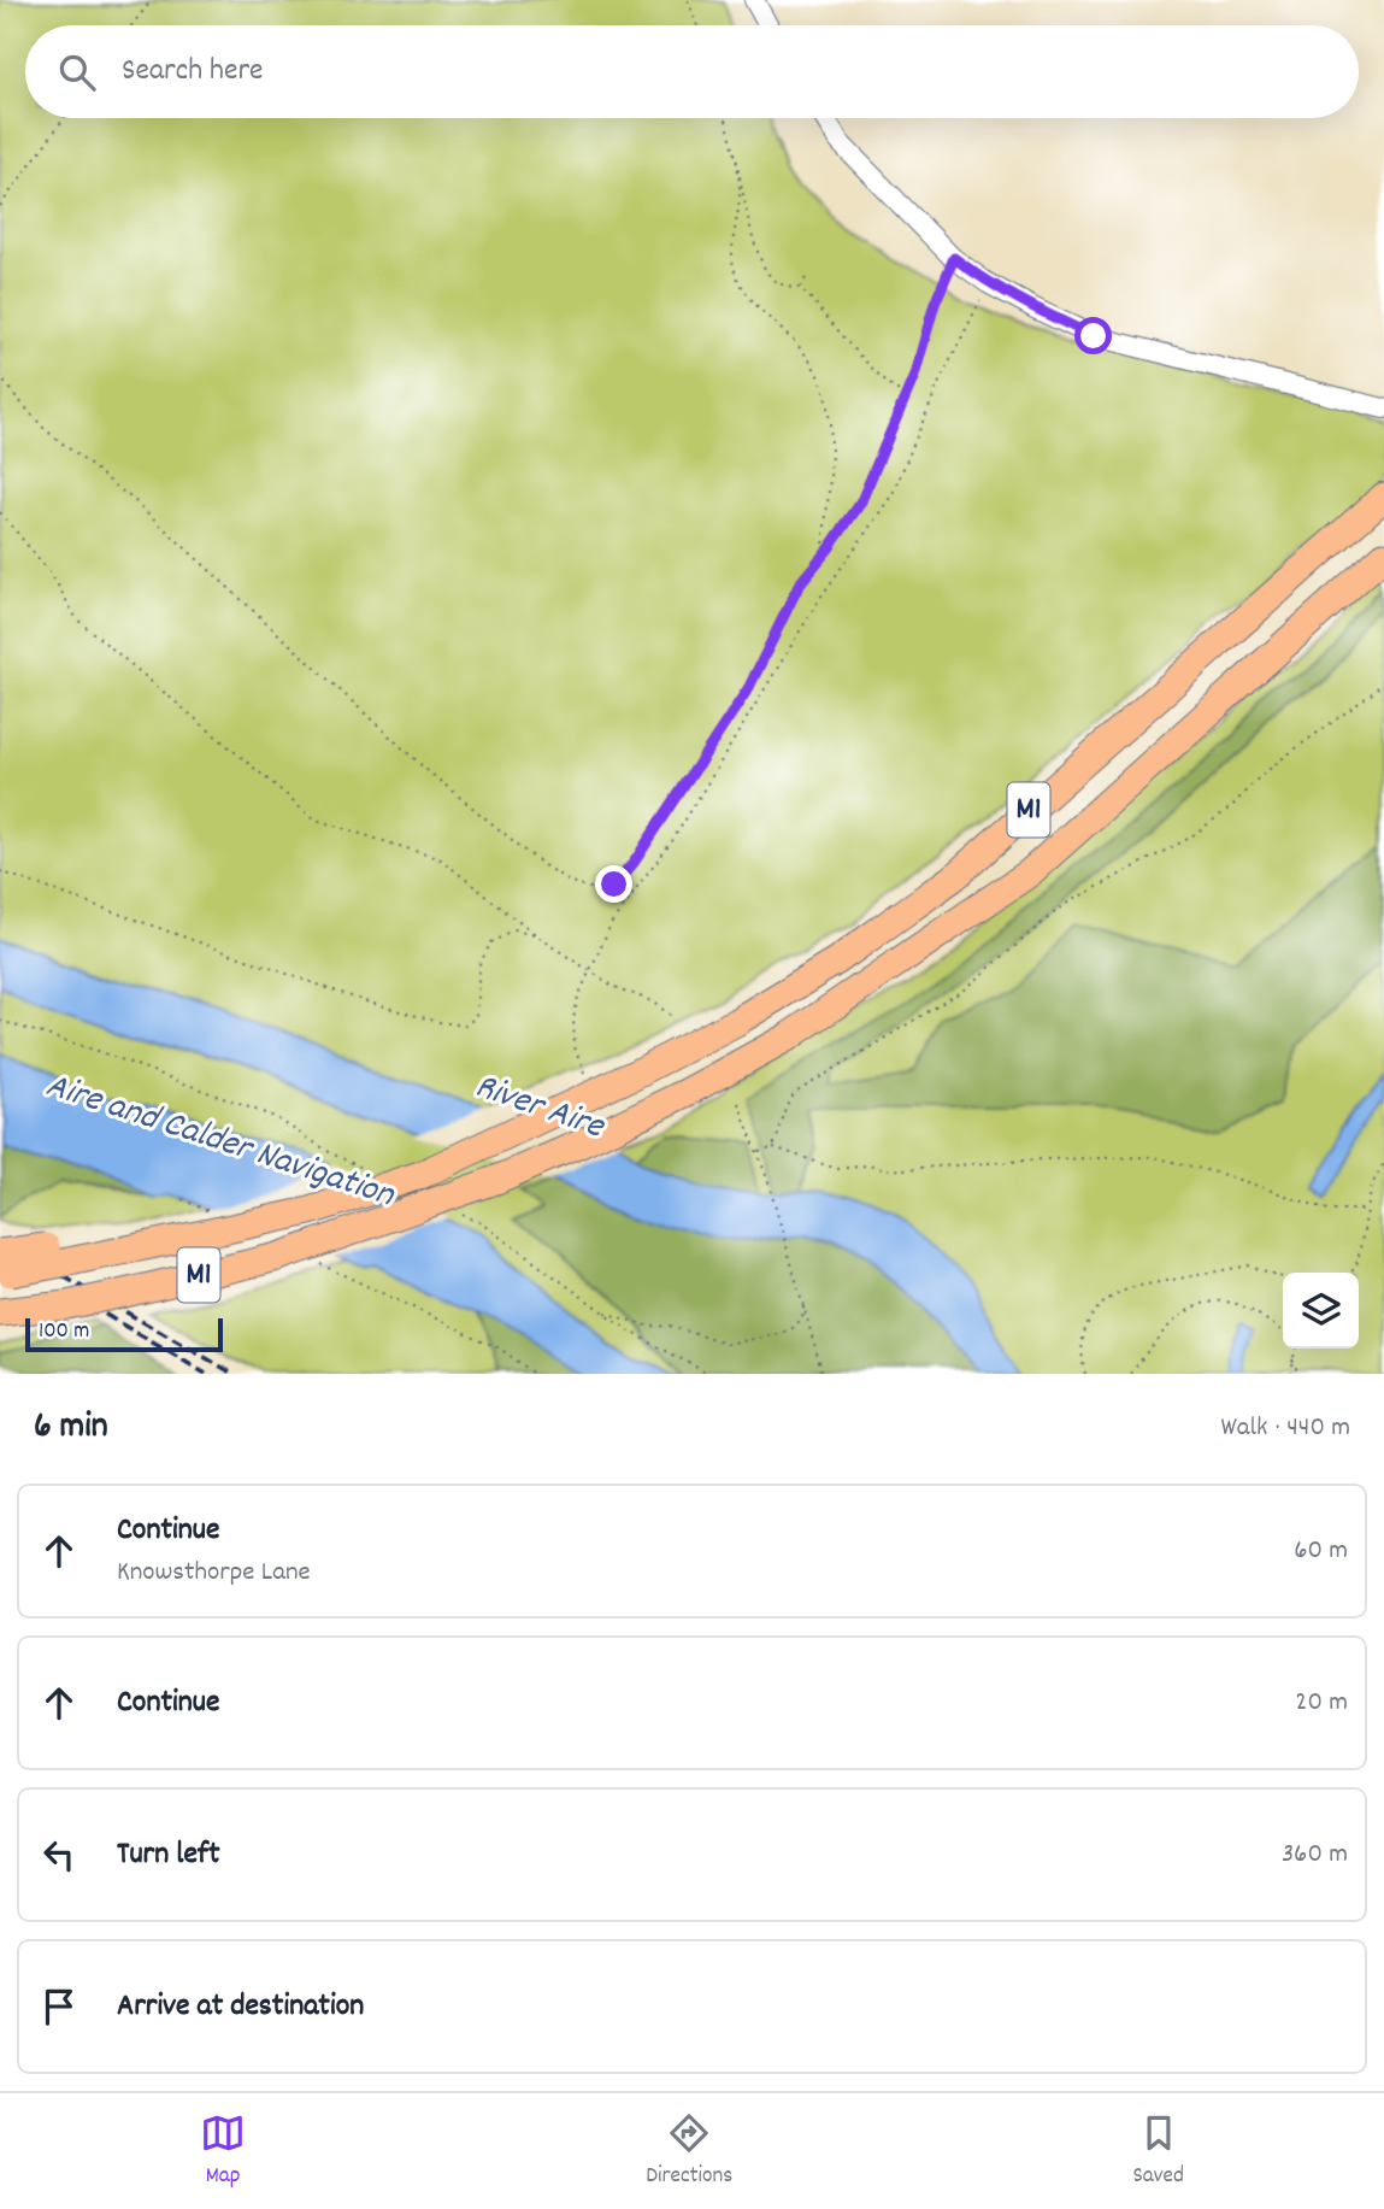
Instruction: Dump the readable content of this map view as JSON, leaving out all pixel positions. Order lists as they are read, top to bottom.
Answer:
{
  "streets": {
    "highway": ["M1"]
  },
  "water": ["River Aire", "Aire and Calder Navigation"],
  "scale_bar": "100 m",
  "page": {
    "search": "Search here",
    "scale": "100 m",
    "heading": ["6 min", "Walk · 440 m"],
    "list": [
      ["Continue", "Knowsthorpe Lane", "60 m"],
      ["Continue", "20 m"],
      ["Turn left", "360 m"],
      "Arrive at destination"
    ],
    "nav": ["Map", "Directions", "Saved"]
  }
}
